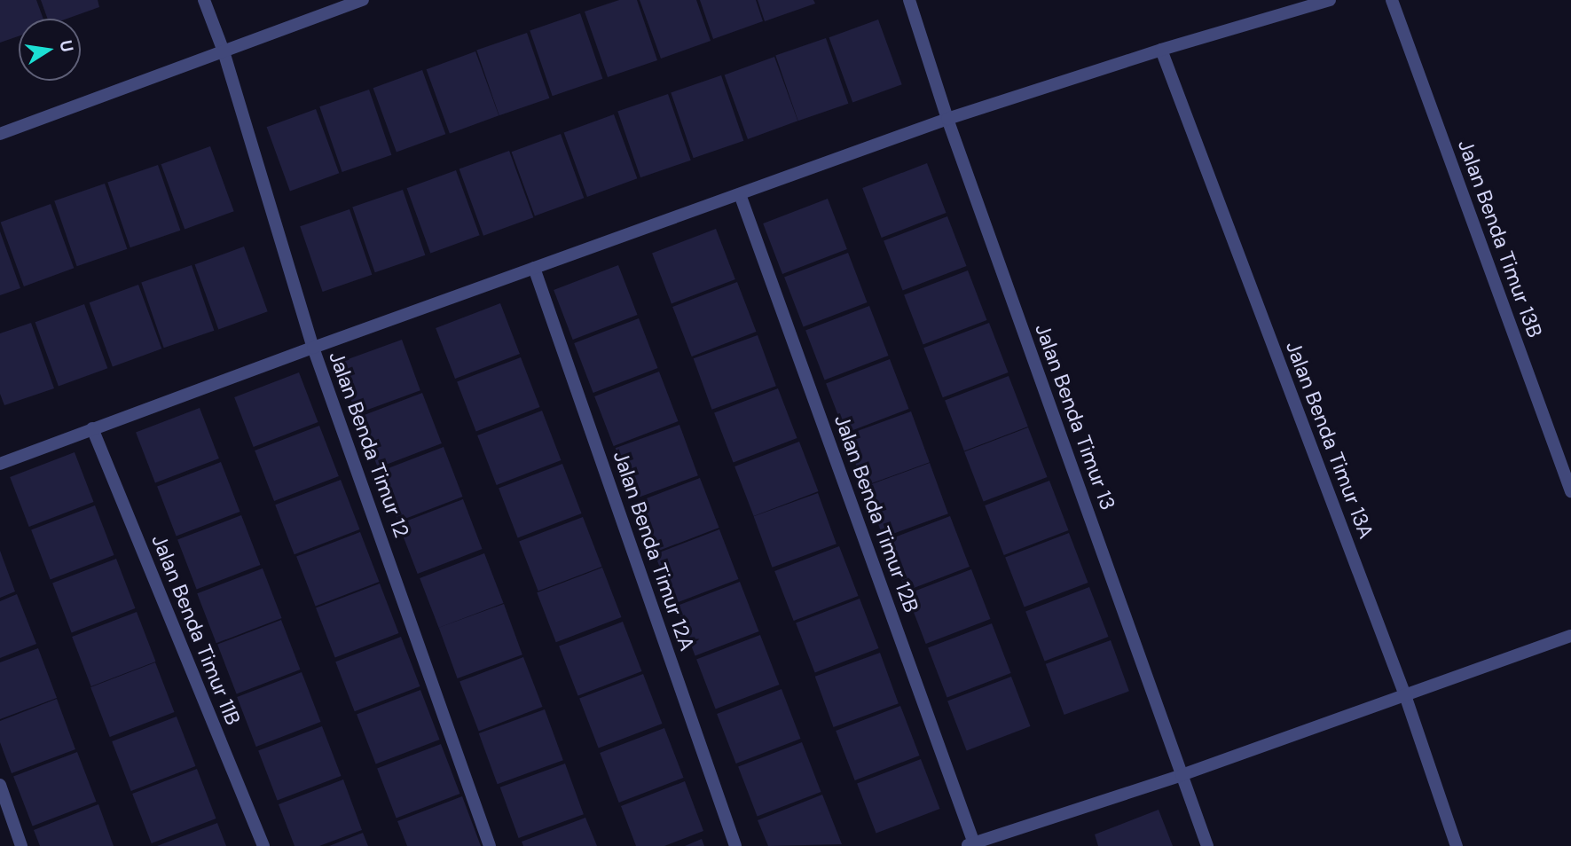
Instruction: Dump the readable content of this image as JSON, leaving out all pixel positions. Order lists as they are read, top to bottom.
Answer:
{
  "streets": {
    "street": [
      "Jalan Benda Timur 13B",
      "Jalan Benda Timur 13",
      "Jalan Benda Timur 13A",
      "Jalan Benda Timur 12",
      "Jalan Benda Timur 12B",
      "Jalan Benda Timur 12A",
      "Jalan Benda Timur 11B"
    ]
  },
  "north": "right"
}
